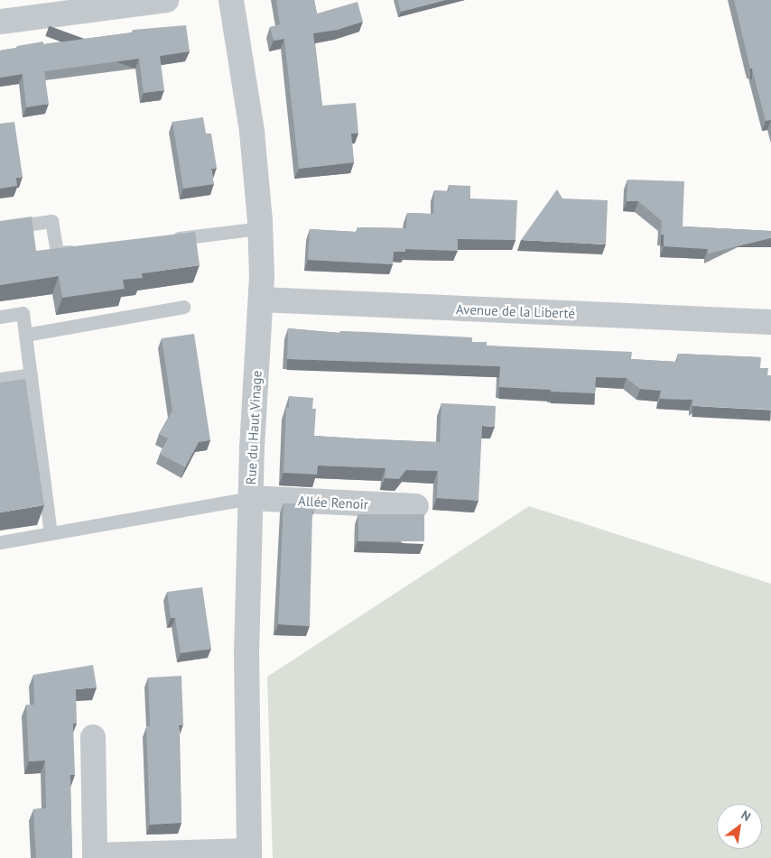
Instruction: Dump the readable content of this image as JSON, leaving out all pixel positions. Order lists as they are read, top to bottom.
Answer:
{
  "streets": {
    "street": ["Avenue de la Liberté", "Rue du Haut Vinage", "Allée Renoir"]
  },
  "crossings": [
    ["Avenue de la Liberté", "Rue du Haut Vinage"],
    ["Rue du Haut Vinage", "Allée Renoir"]
  ],
  "north": "top right"
}
